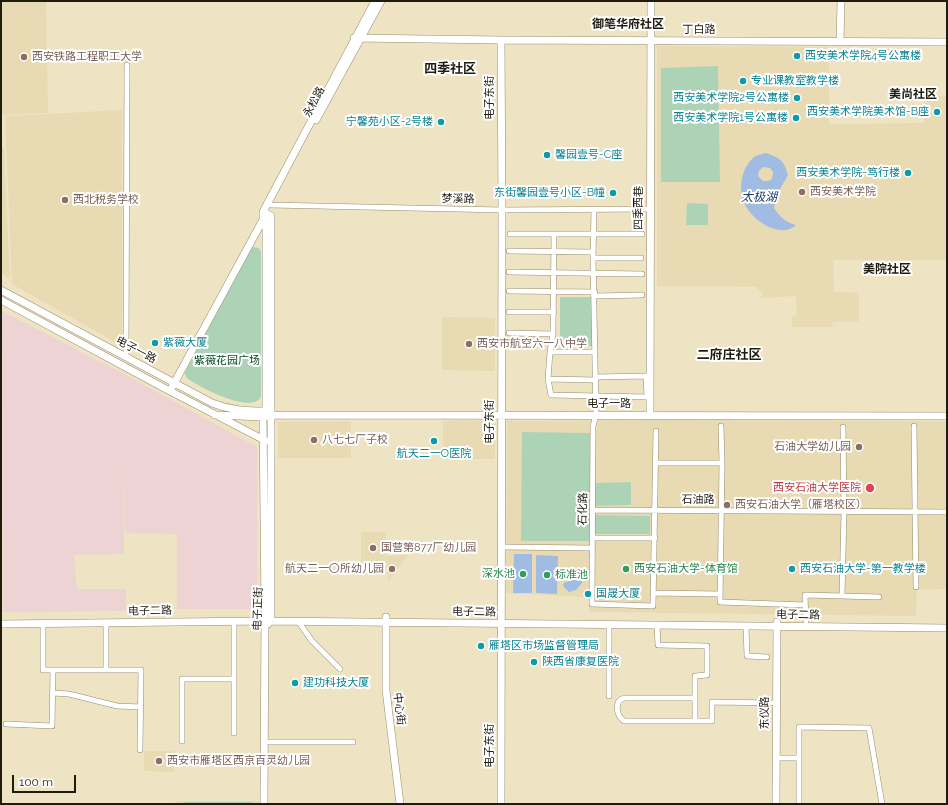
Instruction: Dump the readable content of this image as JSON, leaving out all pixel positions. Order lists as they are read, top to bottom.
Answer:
{
  "streets": {
    "main road": [
      "丁白路",
      "电子东街",
      "永松路",
      "四季西巷",
      "电子一路",
      "电子正街",
      "电子二路",
      "中心街",
      "东仪路"
    ],
    "street": ["梦溪路", "石油路", "石化路"]
  },
  "crossings": [
    ["丁白路", "电子东街"],
    ["丁白路", "永松路"],
    ["丁白路", "四季西巷"],
    ["电子东街", "梦溪路"],
    ["电子东街", "电子一路"],
    ["电子东街", "电子二路"],
    ["永松路", "梦溪路"],
    ["永松路", "电子一路"],
    ["梦溪路", "四季西巷"],
    ["梦溪路", "石化路"],
    ["四季西巷", "电子一路"],
    ["电子一路", "石化路"],
    ["电子一路", "电子正街"],
    ["石油路", "石化路"],
    ["电子正街", "电子二路"],
    ["电子二路", "中心街"],
    ["电子二路", "东仪路"]
  ],
  "districts": [
    "御笔华府社区",
    "四季社区",
    "美尚社区",
    "美院社区",
    "二府庄社区"
  ],
  "water": ["太极湖"],
  "parks": ["紫薇花园广场"],
  "places": [
    "西安美术学院4号公寓楼",
    "西安铁路工程职工大学",
    "专业课教室教学楼",
    "西安美术学院2号公寓楼",
    "西安美术学院美术馆-B座",
    "西安美术学院1号公寓楼",
    "宁馨苑小区-2号楼",
    "馨园壹号-C座",
    "西安美术学院-笃行楼",
    "西安美术学院",
    "东街馨园壹号小区-B幢",
    "西北税务学校",
    "紫薇大厦",
    "西安市航空六一八中学",
    "八七七厂子校",
    "航天二一O医院",
    "石油大学幼儿园",
    "西安石油大学医院",
    "西安石油大学（雁塔校区）",
    "国营第877厂幼儿园",
    "航天二一〇所幼儿园",
    "西安石油大学-体育馆",
    "西安石油大学-第一教学楼",
    "深水池",
    "标准池",
    "国晟大厦",
    "雁塔区市场监督管理局",
    "陕西省康复医院",
    "建功科技大厦",
    "西安市雁塔区西京百灵幼儿园"
  ],
  "scale_bar": "100 m"
}
